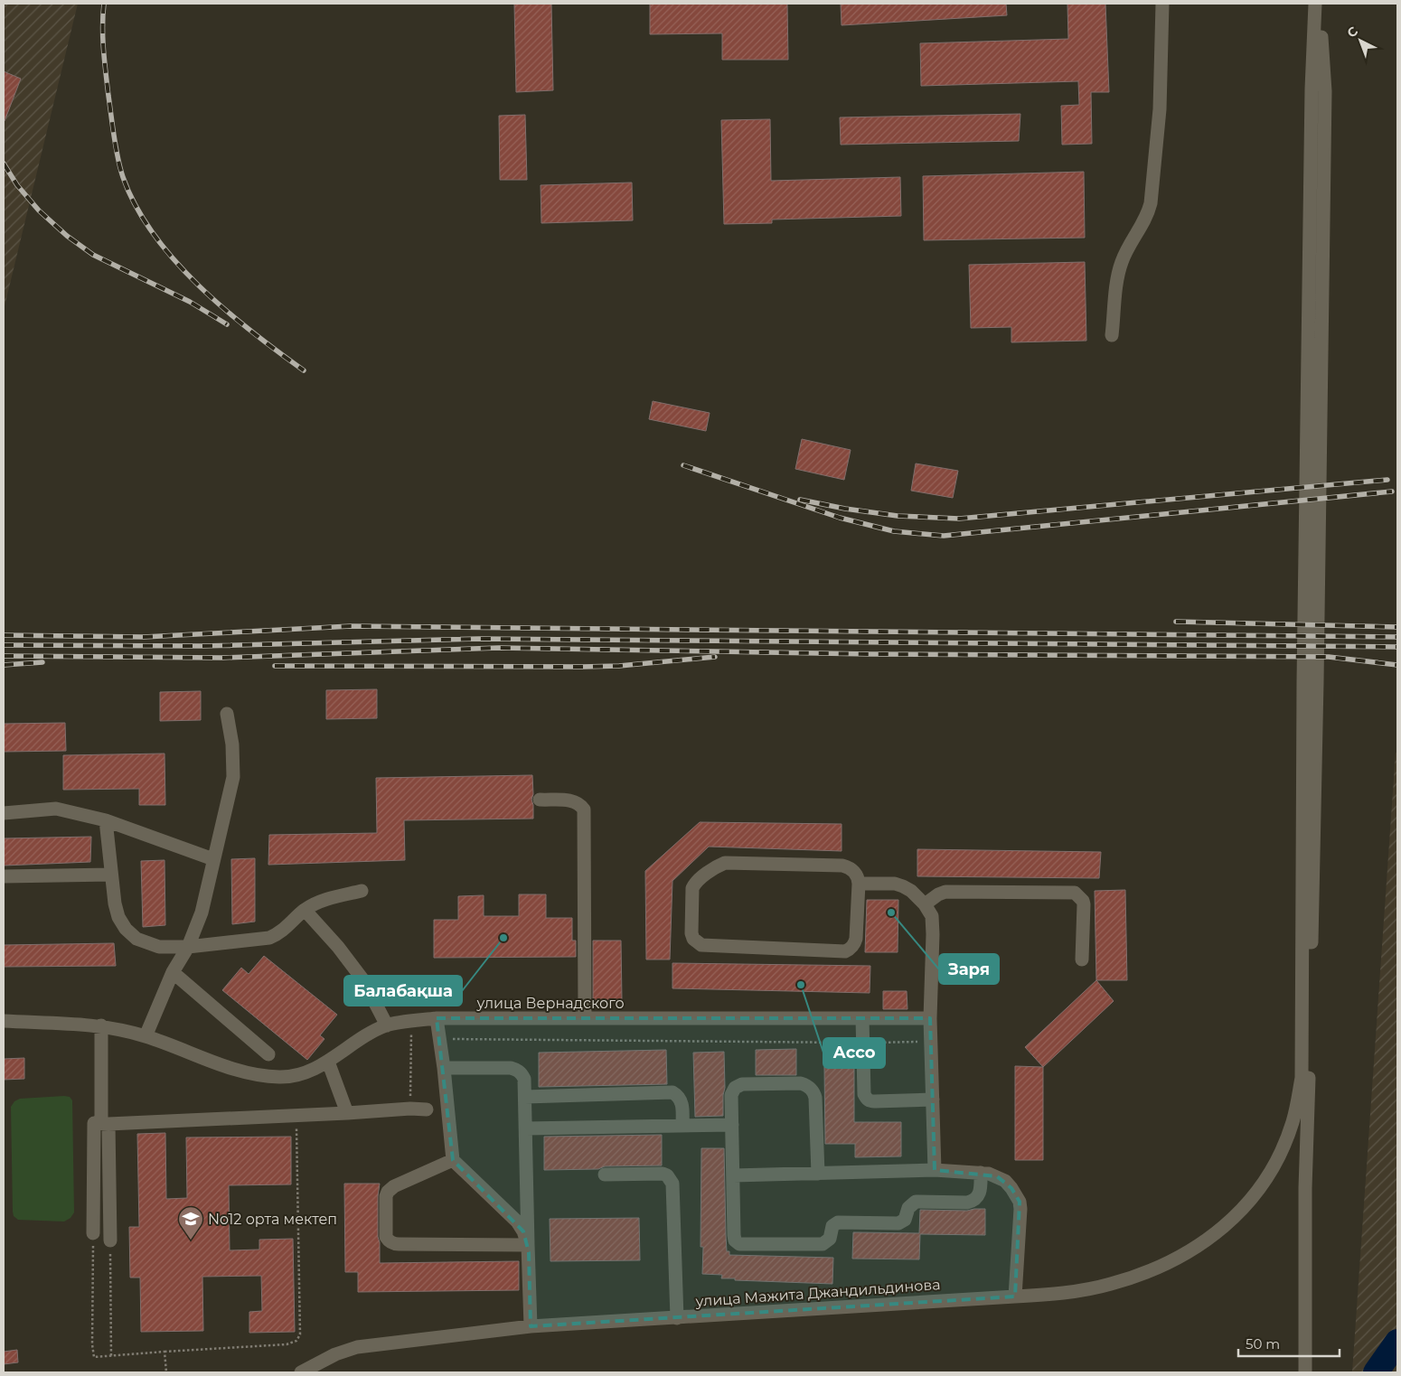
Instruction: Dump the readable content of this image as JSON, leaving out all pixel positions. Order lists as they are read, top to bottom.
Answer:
{
  "streets": {
    "street": ["улица Вернадского", "улица Мажита Джандильдинова"]
  },
  "places": {
    "other": ["Заря", "Балабақша", "Ассо"],
    "school or university": ["No12 орта мектеп"]
  },
  "scale_bar": "50 m",
  "north": "top left"
}
